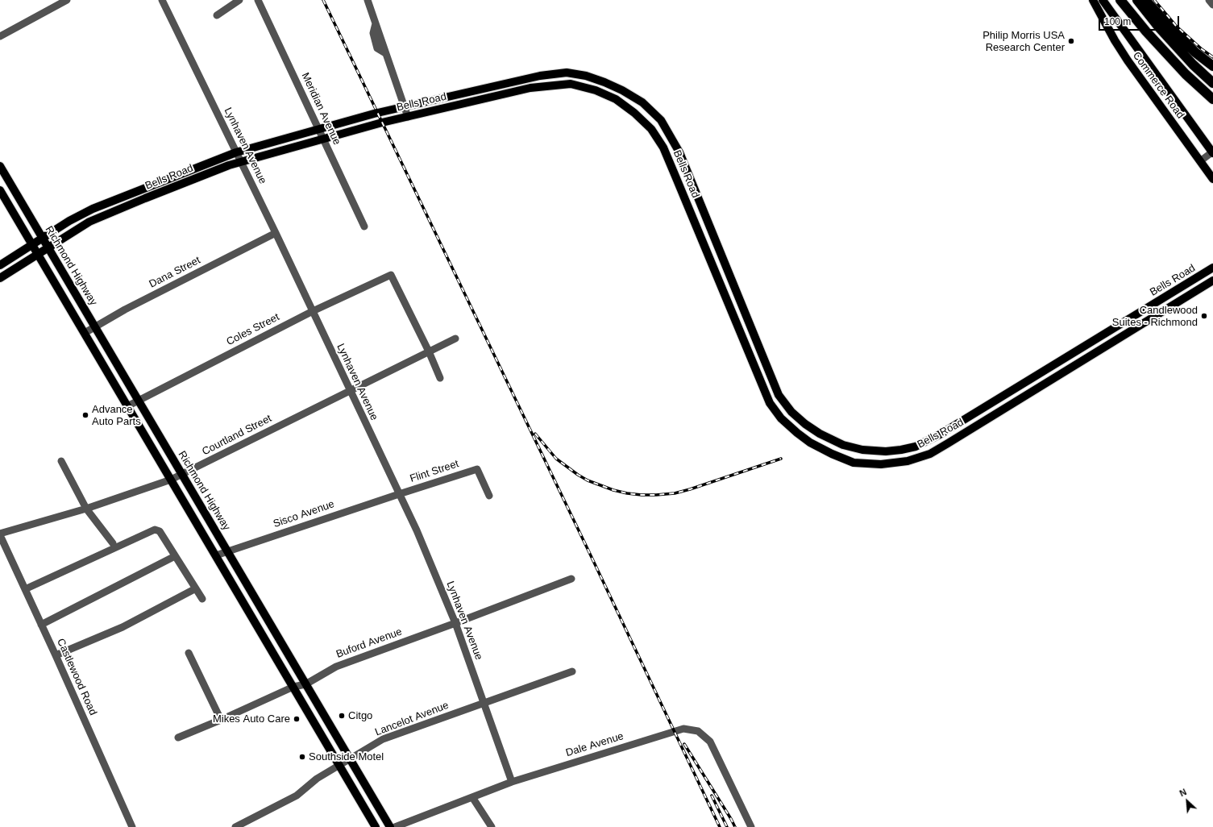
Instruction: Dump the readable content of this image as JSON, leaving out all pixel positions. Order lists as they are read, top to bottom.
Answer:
{
  "streets": {
    "main road": ["Commerce Road", "Bells Road", "Richmond Highway"],
    "street": [
      "Meridian Avenue",
      "Lynhaven Avenue",
      "Dana Street",
      "Coles Street",
      "Courtland Street",
      "Flint Street",
      "Sisco Avenue",
      "Buford Avenue",
      "Castlewood Road",
      "Lancelot Avenue",
      "Dale Avenue"
    ]
  },
  "crossings": [
    ["Bells Road", "Meridian Avenue"],
    ["Bells Road", "Lynhaven Avenue"],
    ["Bells Road", "Richmond Highway"],
    ["Lynhaven Avenue", "Dana Street"],
    ["Lynhaven Avenue", "Coles Street"],
    ["Lynhaven Avenue", "Courtland Street"],
    ["Lynhaven Avenue", "Flint Street"],
    ["Lynhaven Avenue", "Sisco Avenue"],
    ["Lynhaven Avenue", "Buford Avenue"],
    ["Lynhaven Avenue", "Lancelot Avenue"],
    ["Lynhaven Avenue", "Dale Avenue"],
    ["Richmond Highway", "Dana Street"],
    ["Richmond Highway", "Coles Street"],
    ["Richmond Highway", "Courtland Street"],
    ["Richmond Highway", "Sisco Avenue"],
    ["Richmond Highway", "Buford Avenue"],
    ["Richmond Highway", "Lancelot Avenue"],
    ["Coles Street", "Courtland Street"],
    ["Courtland Street", "Castlewood Road"],
    ["Flint Street", "Sisco Avenue"]
  ],
  "places": [
    "Philip Morris USA Research Center",
    "Candlewood Suites - Richmond",
    "Advance Auto Parts",
    "Citgo",
    "Mikes Auto Care",
    "Southside Motel"
  ],
  "scale_bar": "100 m",
  "north": "top left"
}
